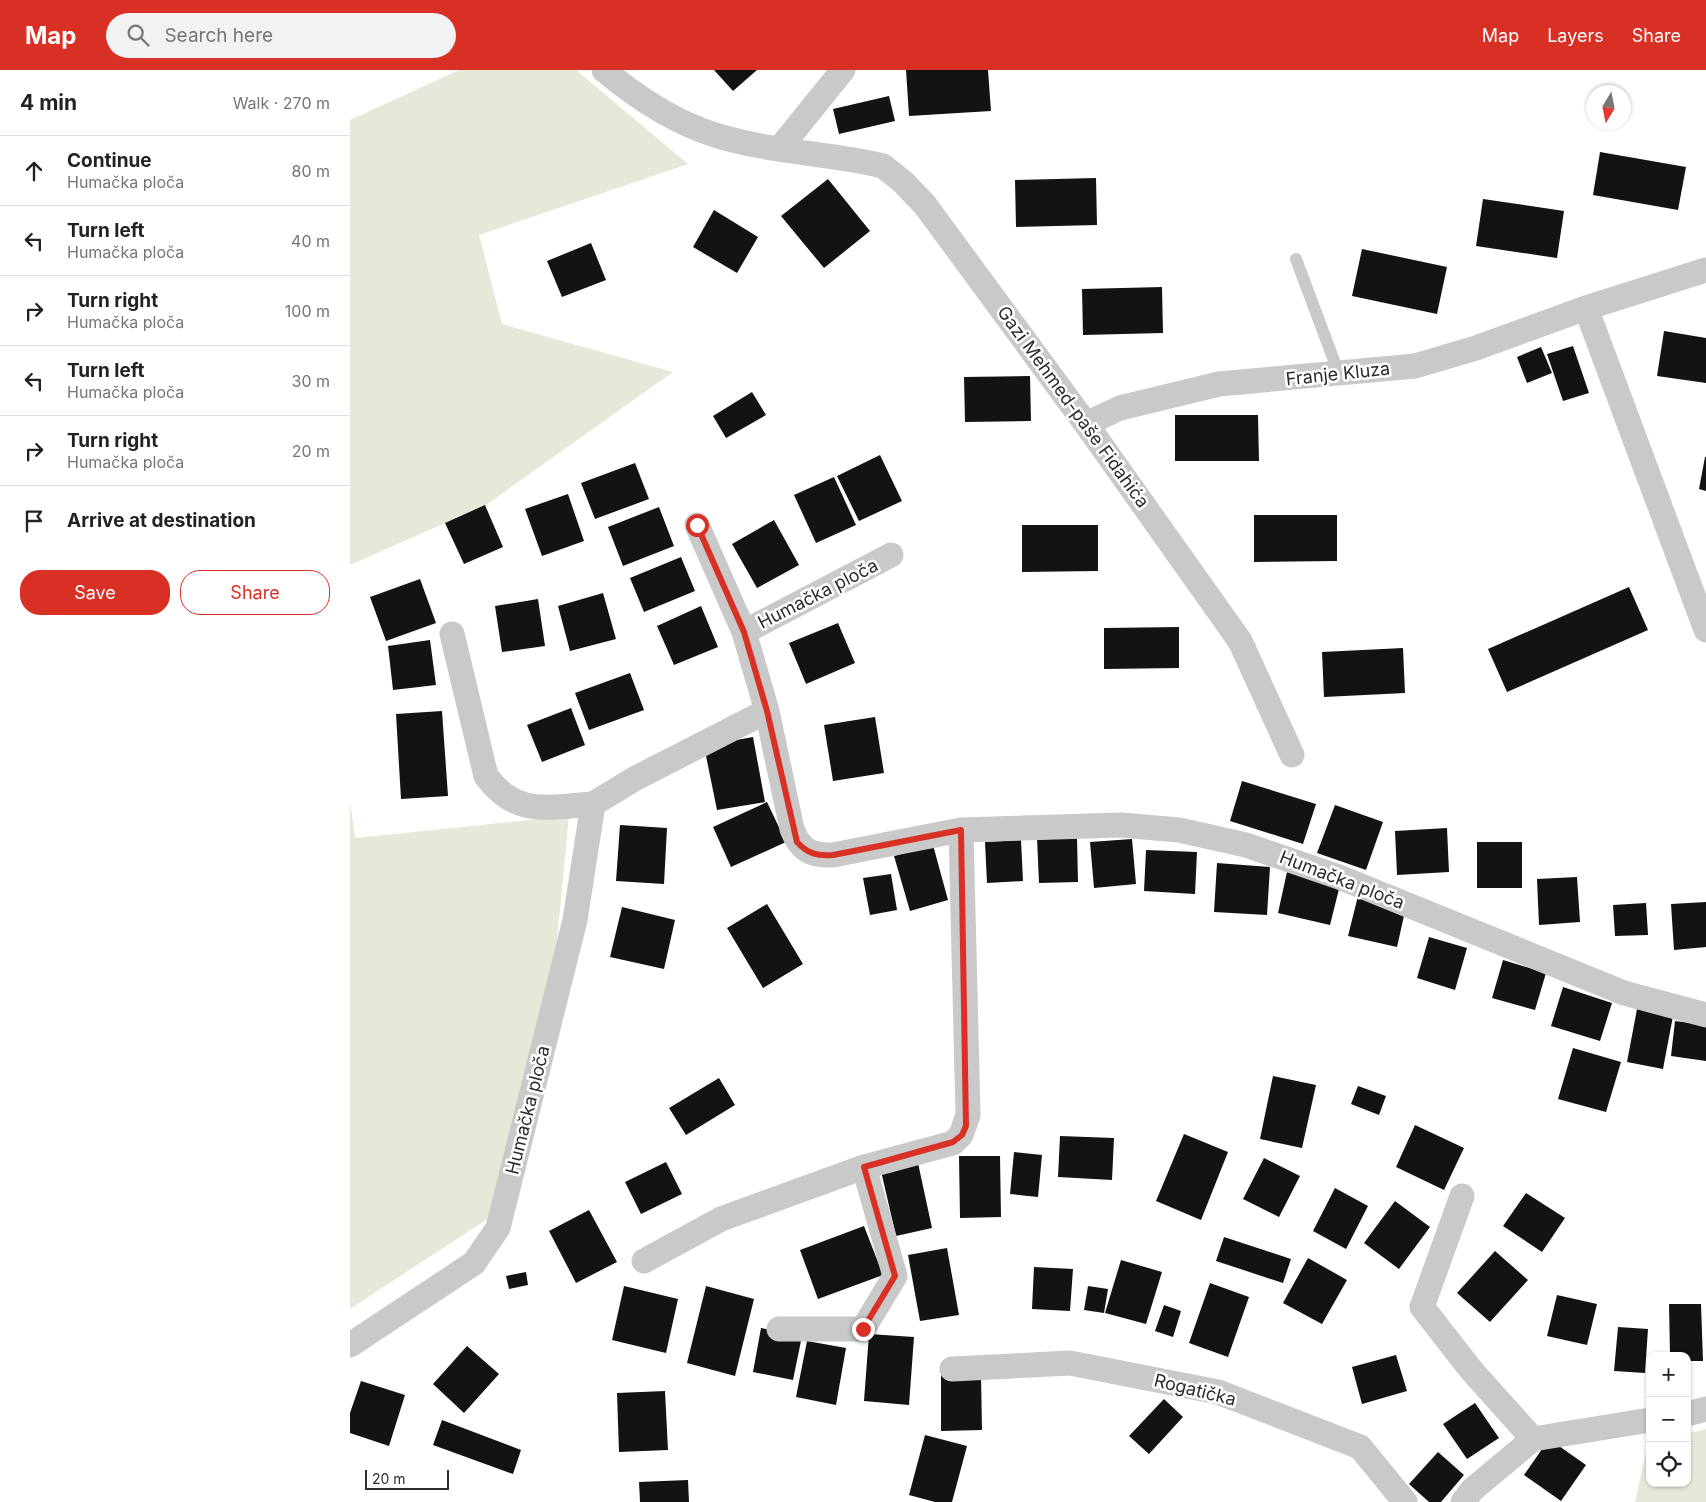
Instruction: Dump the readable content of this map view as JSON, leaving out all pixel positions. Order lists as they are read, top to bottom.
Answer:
{
  "streets": {
    "street": [
      "Franje Kluza",
      "Gazi Mehmed-paše Fidahića",
      "Humačka ploča",
      "Rogatička"
    ]
  },
  "crossings": [
    ["Franje Kluza", "Gazi Mehmed-paše Fidahića"]
  ],
  "scale_bar": "20 m",
  "north": "bottom",
  "page": {
    "header": "Map",
    "search": "Search here",
    "nav": ["Map", "Layers", "Share"],
    "heading": ["4 min", "Walk · 270 m"],
    "list": [
      ["Continue", "Humačka ploča", "80 m"],
      ["Turn left", "Humačka ploča", "40 m"],
      ["Turn right", "Humačka ploča", "100 m"],
      ["Turn left", "Humačka ploča", "30 m"],
      ["Turn right", "Humačka ploča", "20 m"],
      "Arrive at destination"
    ],
    "buttons": ["Save", "Share"],
    "map_buttons": ["+", "−"],
    "scale": "20 m"
  }
}
